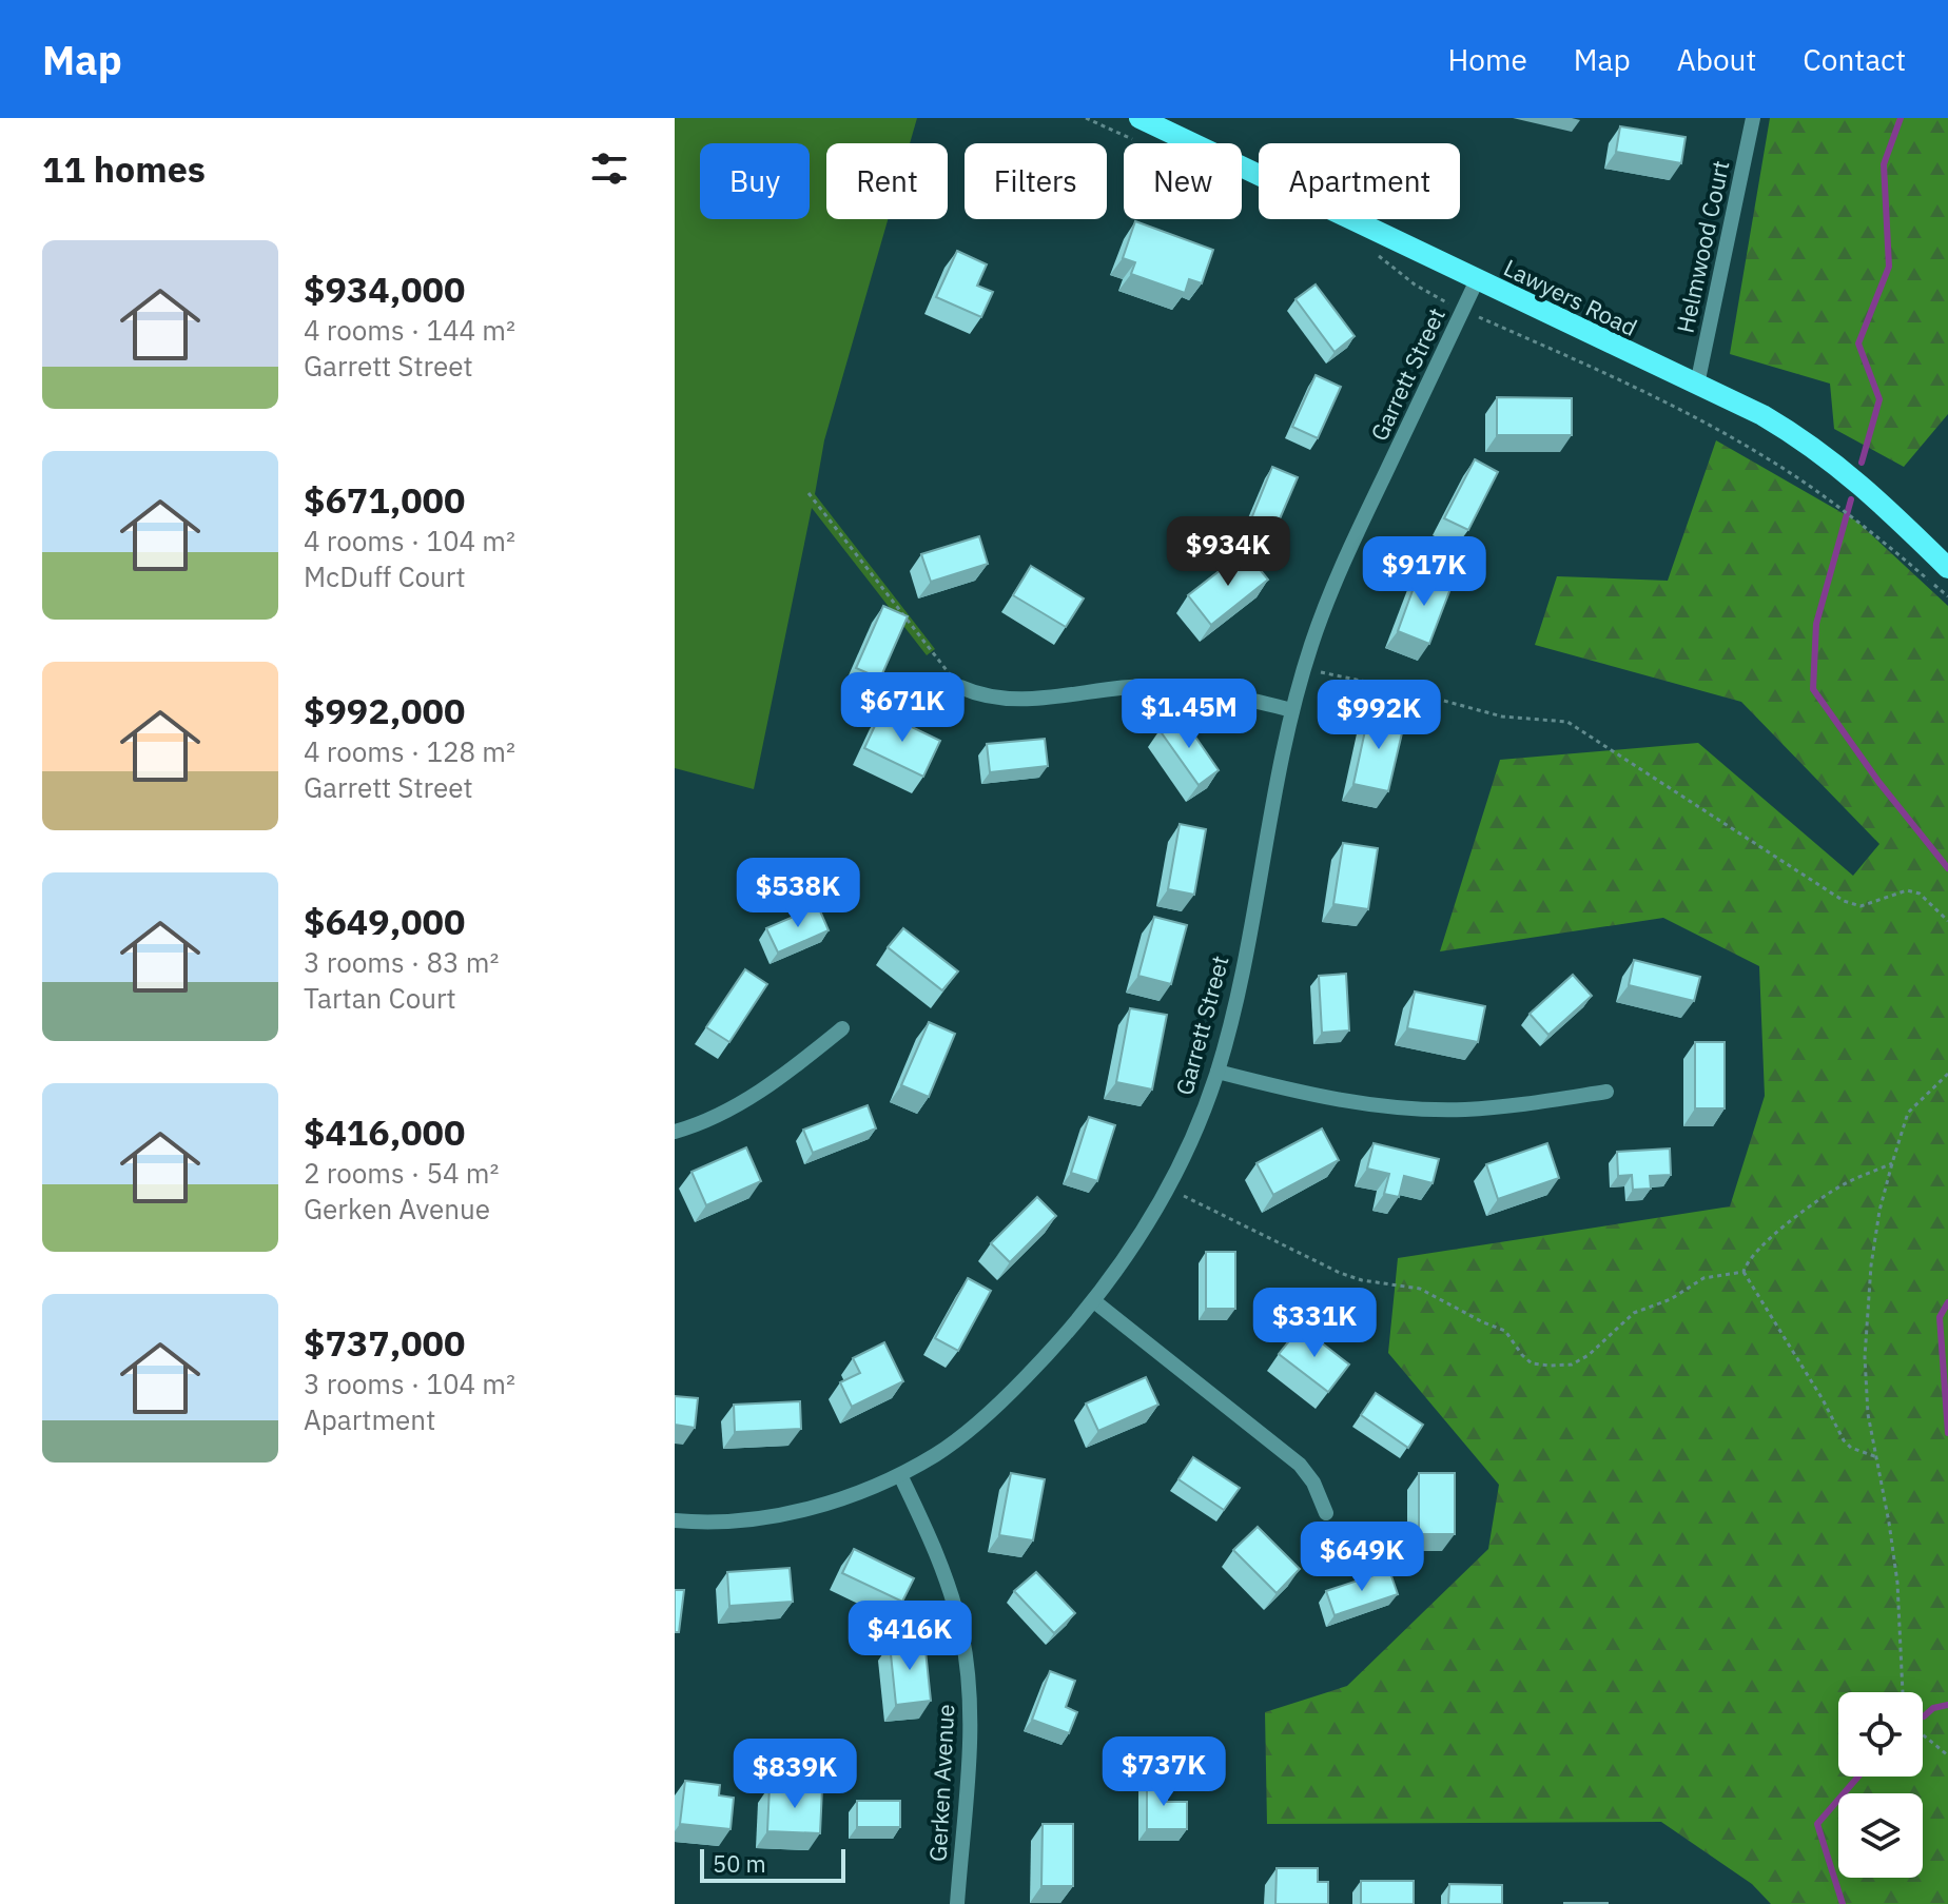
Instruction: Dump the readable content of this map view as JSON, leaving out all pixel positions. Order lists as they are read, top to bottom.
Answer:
{
  "streets": {
    "main road": ["Lawyers Road"],
    "street": ["Helmwood Court", "Garrett Street", "Gerken Avenue"]
  },
  "crossings": [
    ["Helmwood Court", "Lawyers Road"],
    ["Lawyers Road", "Garrett Street"],
    ["Garrett Street", "Gerken Avenue"]
  ],
  "scale_bar": "50 m",
  "page": {
    "header": "Map",
    "nav": [
      "Home",
      "Map",
      "About",
      "Contact"
    ],
    "heading": "11 homes",
    "chip": [
      "Buy",
      "Rent",
      "Filters",
      "New",
      "Apartment"
    ],
    "list": [
      {
        "name": "$934,000",
        "note": "4 rooms · 144 m² · Garrett Street"
      },
      {
        "name": "$671,000",
        "note": "4 rooms · 104 m² · McDuff Court"
      },
      {
        "name": "$992,000",
        "note": "4 rooms · 128 m² · Garrett Street"
      },
      {
        "name": "$649,000",
        "note": "3 rooms · 83 m² · Tartan Court"
      },
      {
        "name": "$416,000",
        "note": "2 rooms · 54 m² · Gerken Avenue"
      },
      {
        "name": "$737,000",
        "note": "3 rooms · 104 m² · Apartment"
      }
    ],
    "price": [
      "$934K",
      "$917K",
      "$671K",
      "$1.45M",
      "$992K",
      "$538K",
      "$331K",
      "$649K",
      "$416K",
      "$737K",
      "$839K"
    ],
    "scale": "50 m"
  }
}
